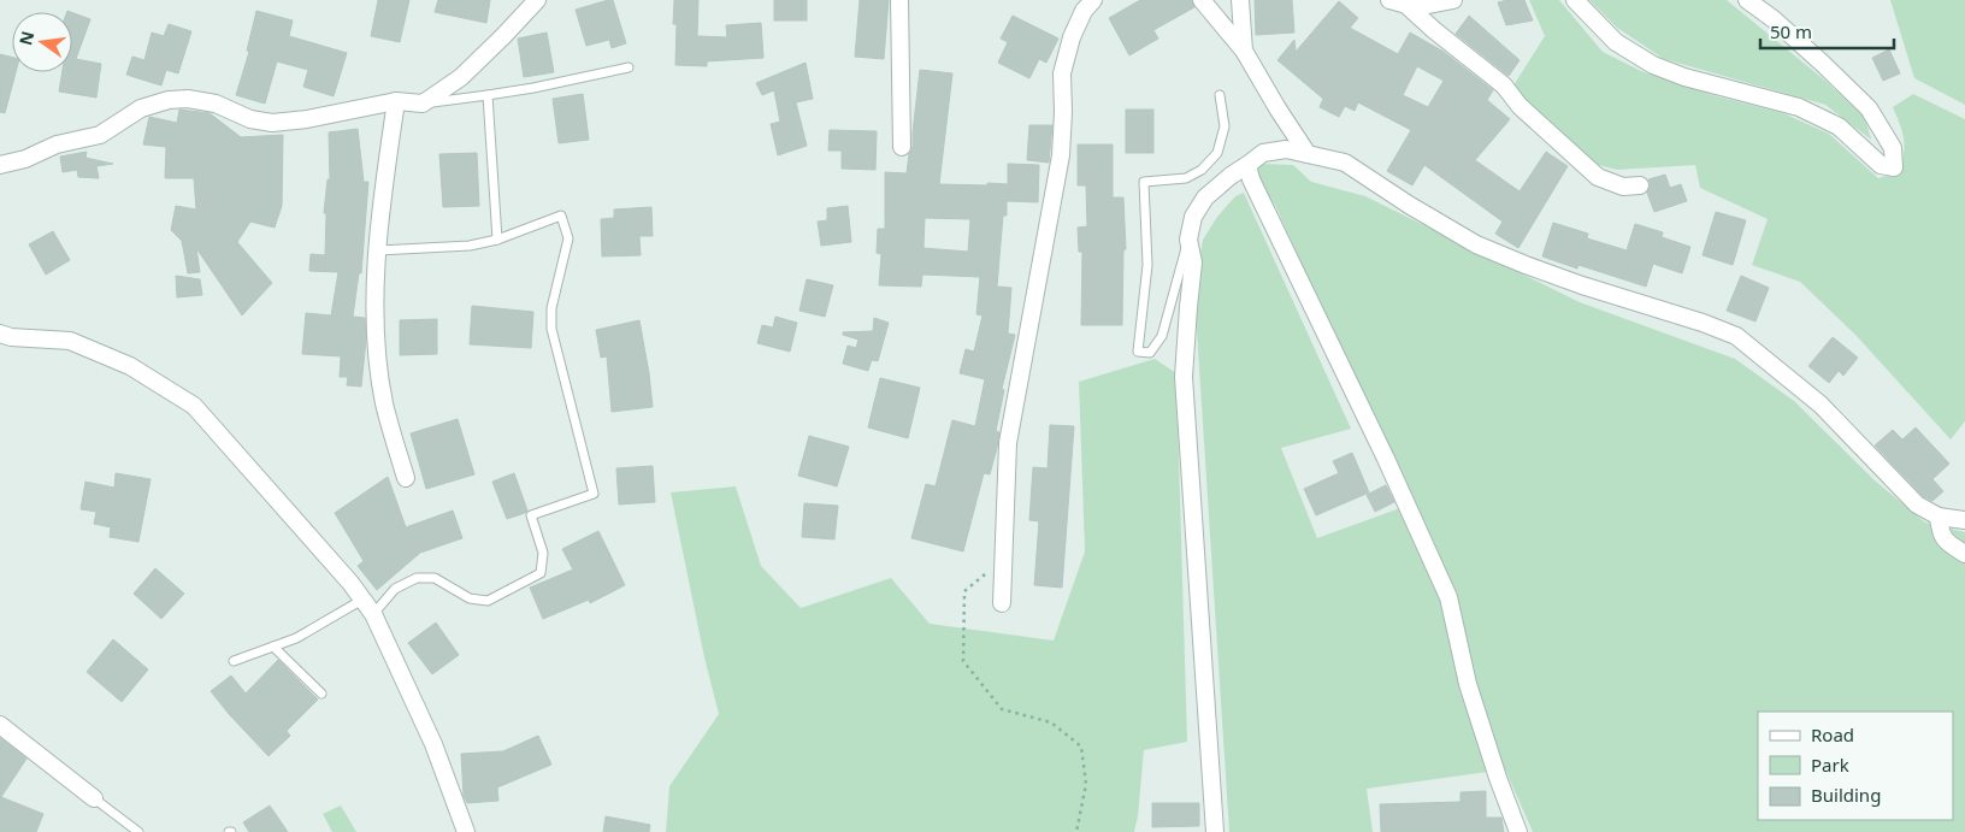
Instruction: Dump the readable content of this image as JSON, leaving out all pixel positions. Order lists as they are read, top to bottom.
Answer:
{
  "legend": ["Road", "Park", "Building"],
  "scale_bar": "50 m",
  "north": "left"
}
